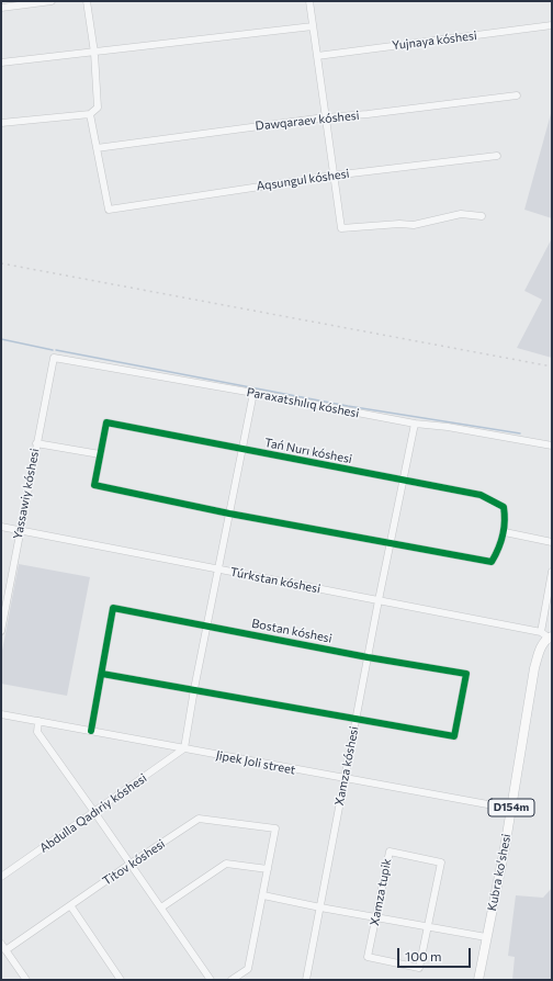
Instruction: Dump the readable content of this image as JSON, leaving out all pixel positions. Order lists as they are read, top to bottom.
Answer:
{
  "streets": {
    "main road": ["D154m", "Kubra ko'shesi"],
    "street": [
      "Yujnaya kóshesi",
      "Dawqaraev kóshesi",
      "Aqsungul kóshesi",
      "Paraxatshılıq kóshesi",
      "Tań Nurı kóshesi",
      "Yassawiy kóshesi",
      "Túrkstan kóshesi",
      "Bostan kóshesi",
      "Jipek Joli street",
      "Xamza kóshesi",
      "Abdulla Qadıriy kóshesi",
      "Titov kóshesi",
      "Xamza tupik"
    ]
  },
  "crossings": [
    ["Dawqaraev kóshesi", "Aqsungul kóshesi"],
    ["Paraxatshılıq kóshesi", "Yassawiy kóshesi"],
    ["Paraxatshılıq kóshesi", "Xamza kóshesi"],
    ["Tań Nurı kóshesi", "Xamza kóshesi"],
    ["Yassawiy kóshesi", "Túrkstan kóshesi"],
    ["Túrkstan kóshesi", "Xamza kóshesi"],
    ["Túrkstan kóshesi", "Kubra ko'shesi"],
    ["Bostan kóshesi", "Xamza kóshesi"],
    ["Jipek Joli street", "Xamza kóshesi"],
    ["Jipek Joli street", "Abdulla Qadıriy kóshesi"],
    ["Jipek Joli street", "Kubra ko'shesi"]
  ],
  "scale_bar": "100 m"
}
